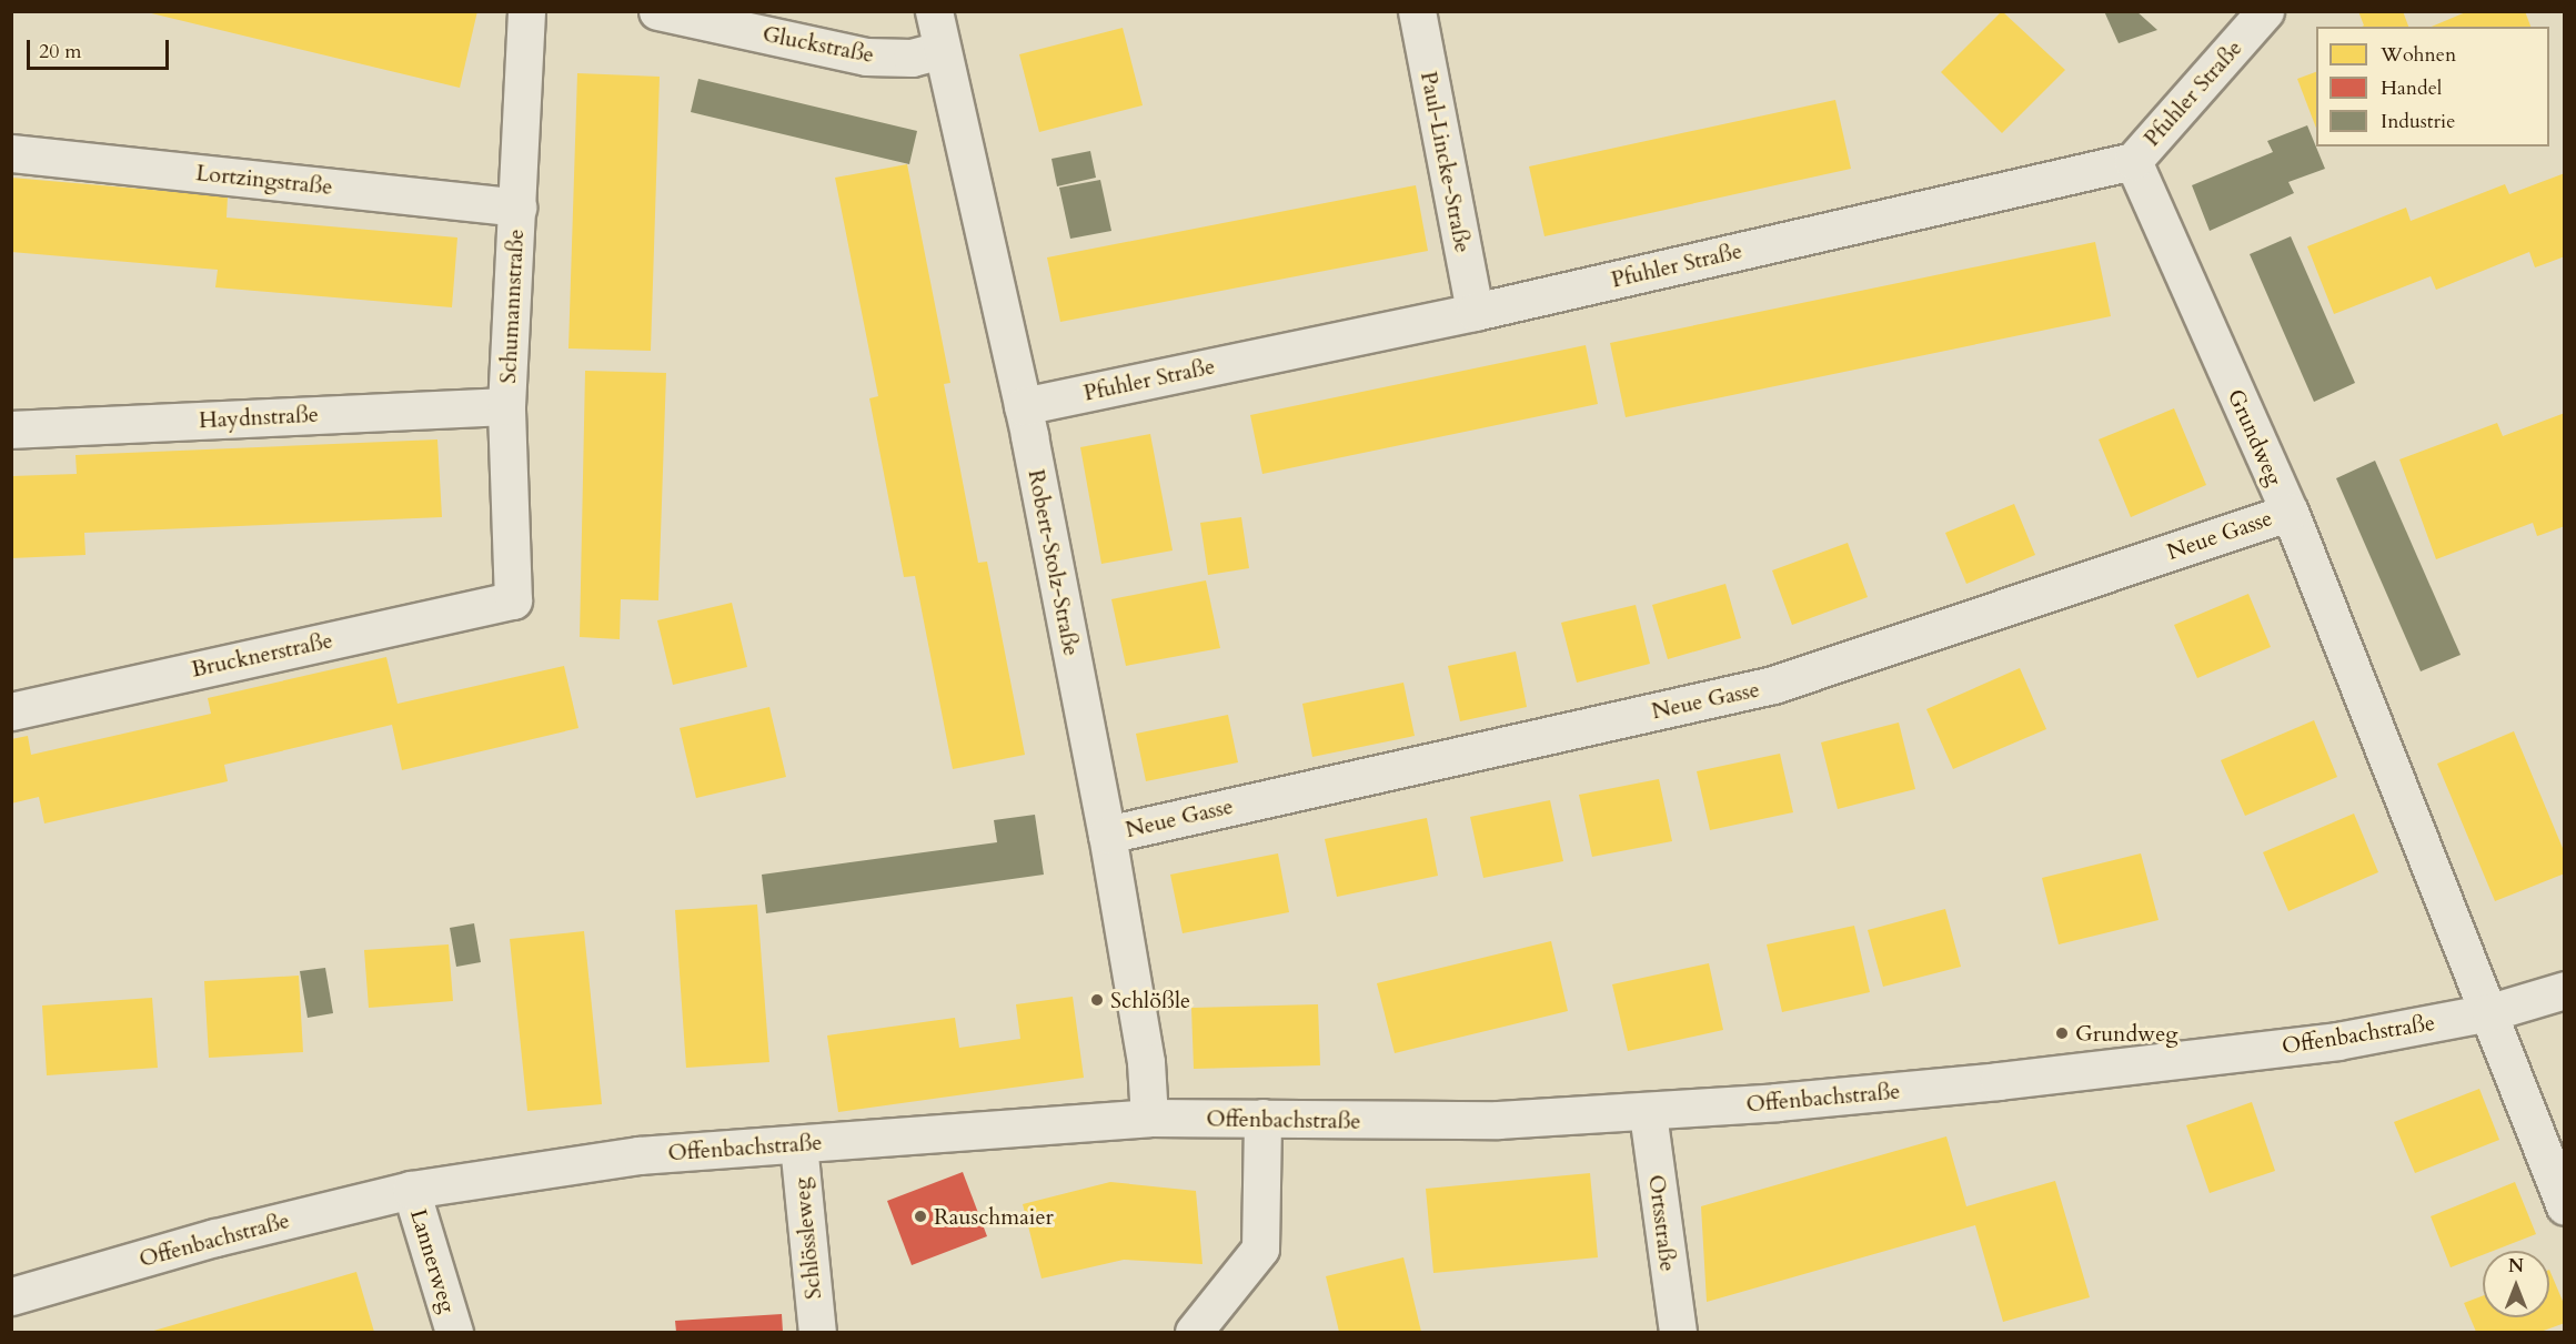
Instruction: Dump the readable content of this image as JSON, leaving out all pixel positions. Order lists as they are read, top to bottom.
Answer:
{
  "streets": {
    "street": [
      "Gluckstraße",
      "Pfuhler Straße",
      "Paul-Lincke-Straße",
      "Lortzingstraße",
      "Schumannstraße",
      "Haydnstraße",
      "Grundweg",
      "Neue Gasse",
      "Robert-Stolz-Straße",
      "Brucknerstraße",
      "Offenbachstraße",
      "Ortsstraße",
      "Schlössleweg",
      "Lannerweg"
    ]
  },
  "crossings": [
    ["Gluckstraße", "Robert-Stolz-Straße"],
    ["Pfuhler Straße", "Paul-Lincke-Straße"],
    ["Pfuhler Straße", "Grundweg"],
    ["Pfuhler Straße", "Robert-Stolz-Straße"],
    ["Lortzingstraße", "Schumannstraße"],
    ["Schumannstraße", "Haydnstraße"],
    ["Schumannstraße", "Brucknerstraße"],
    ["Grundweg", "Neue Gasse"],
    ["Grundweg", "Offenbachstraße"],
    ["Neue Gasse", "Robert-Stolz-Straße"],
    ["Robert-Stolz-Straße", "Offenbachstraße"],
    ["Offenbachstraße", "Ortsstraße"],
    ["Offenbachstraße", "Schlössleweg"],
    ["Offenbachstraße", "Lannerweg"]
  ],
  "places": ["Schlößle", "Grundweg", "Rauschmaier"],
  "legend": ["Wohnen", "Handel", "Industrie"],
  "scale_bar": "20 m",
  "north": "top"
}
